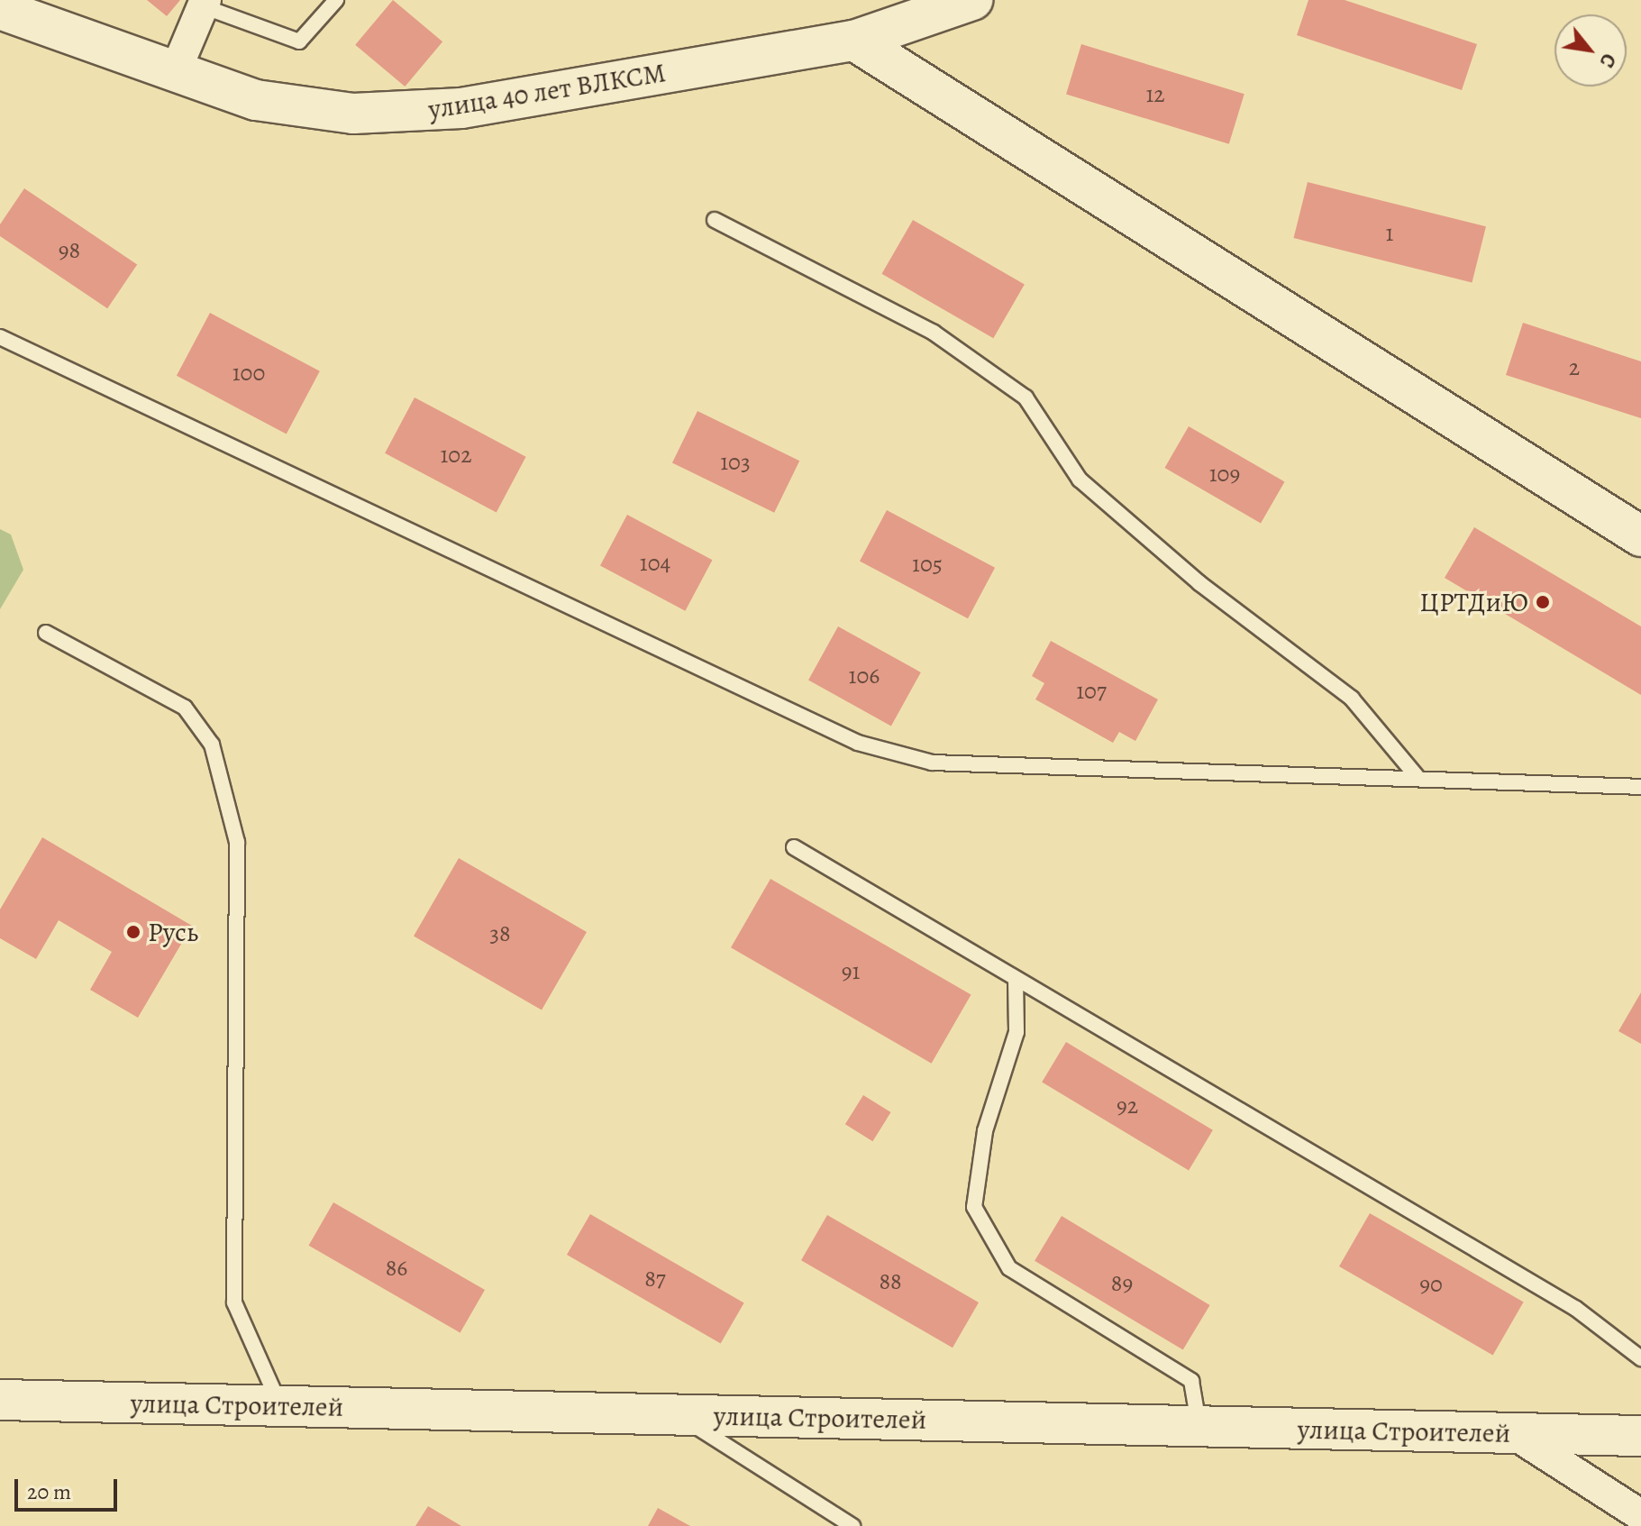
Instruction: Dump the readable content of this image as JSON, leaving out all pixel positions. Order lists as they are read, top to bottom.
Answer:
{
  "streets": {
    "street": ["улица 40 лет ВЛКСМ", "улица Строителей"]
  },
  "places": ["ЦРТДиЮ", "Русь"],
  "house_numbers": [
    "12",
    "1",
    "98",
    "2",
    "100",
    "102",
    "103",
    "109",
    "104",
    "105",
    "106",
    "107",
    "38",
    "91",
    "92",
    "86",
    "87",
    "88",
    "89",
    "90"
  ],
  "scale_bar": "20 m",
  "north": "bottom right"
}
